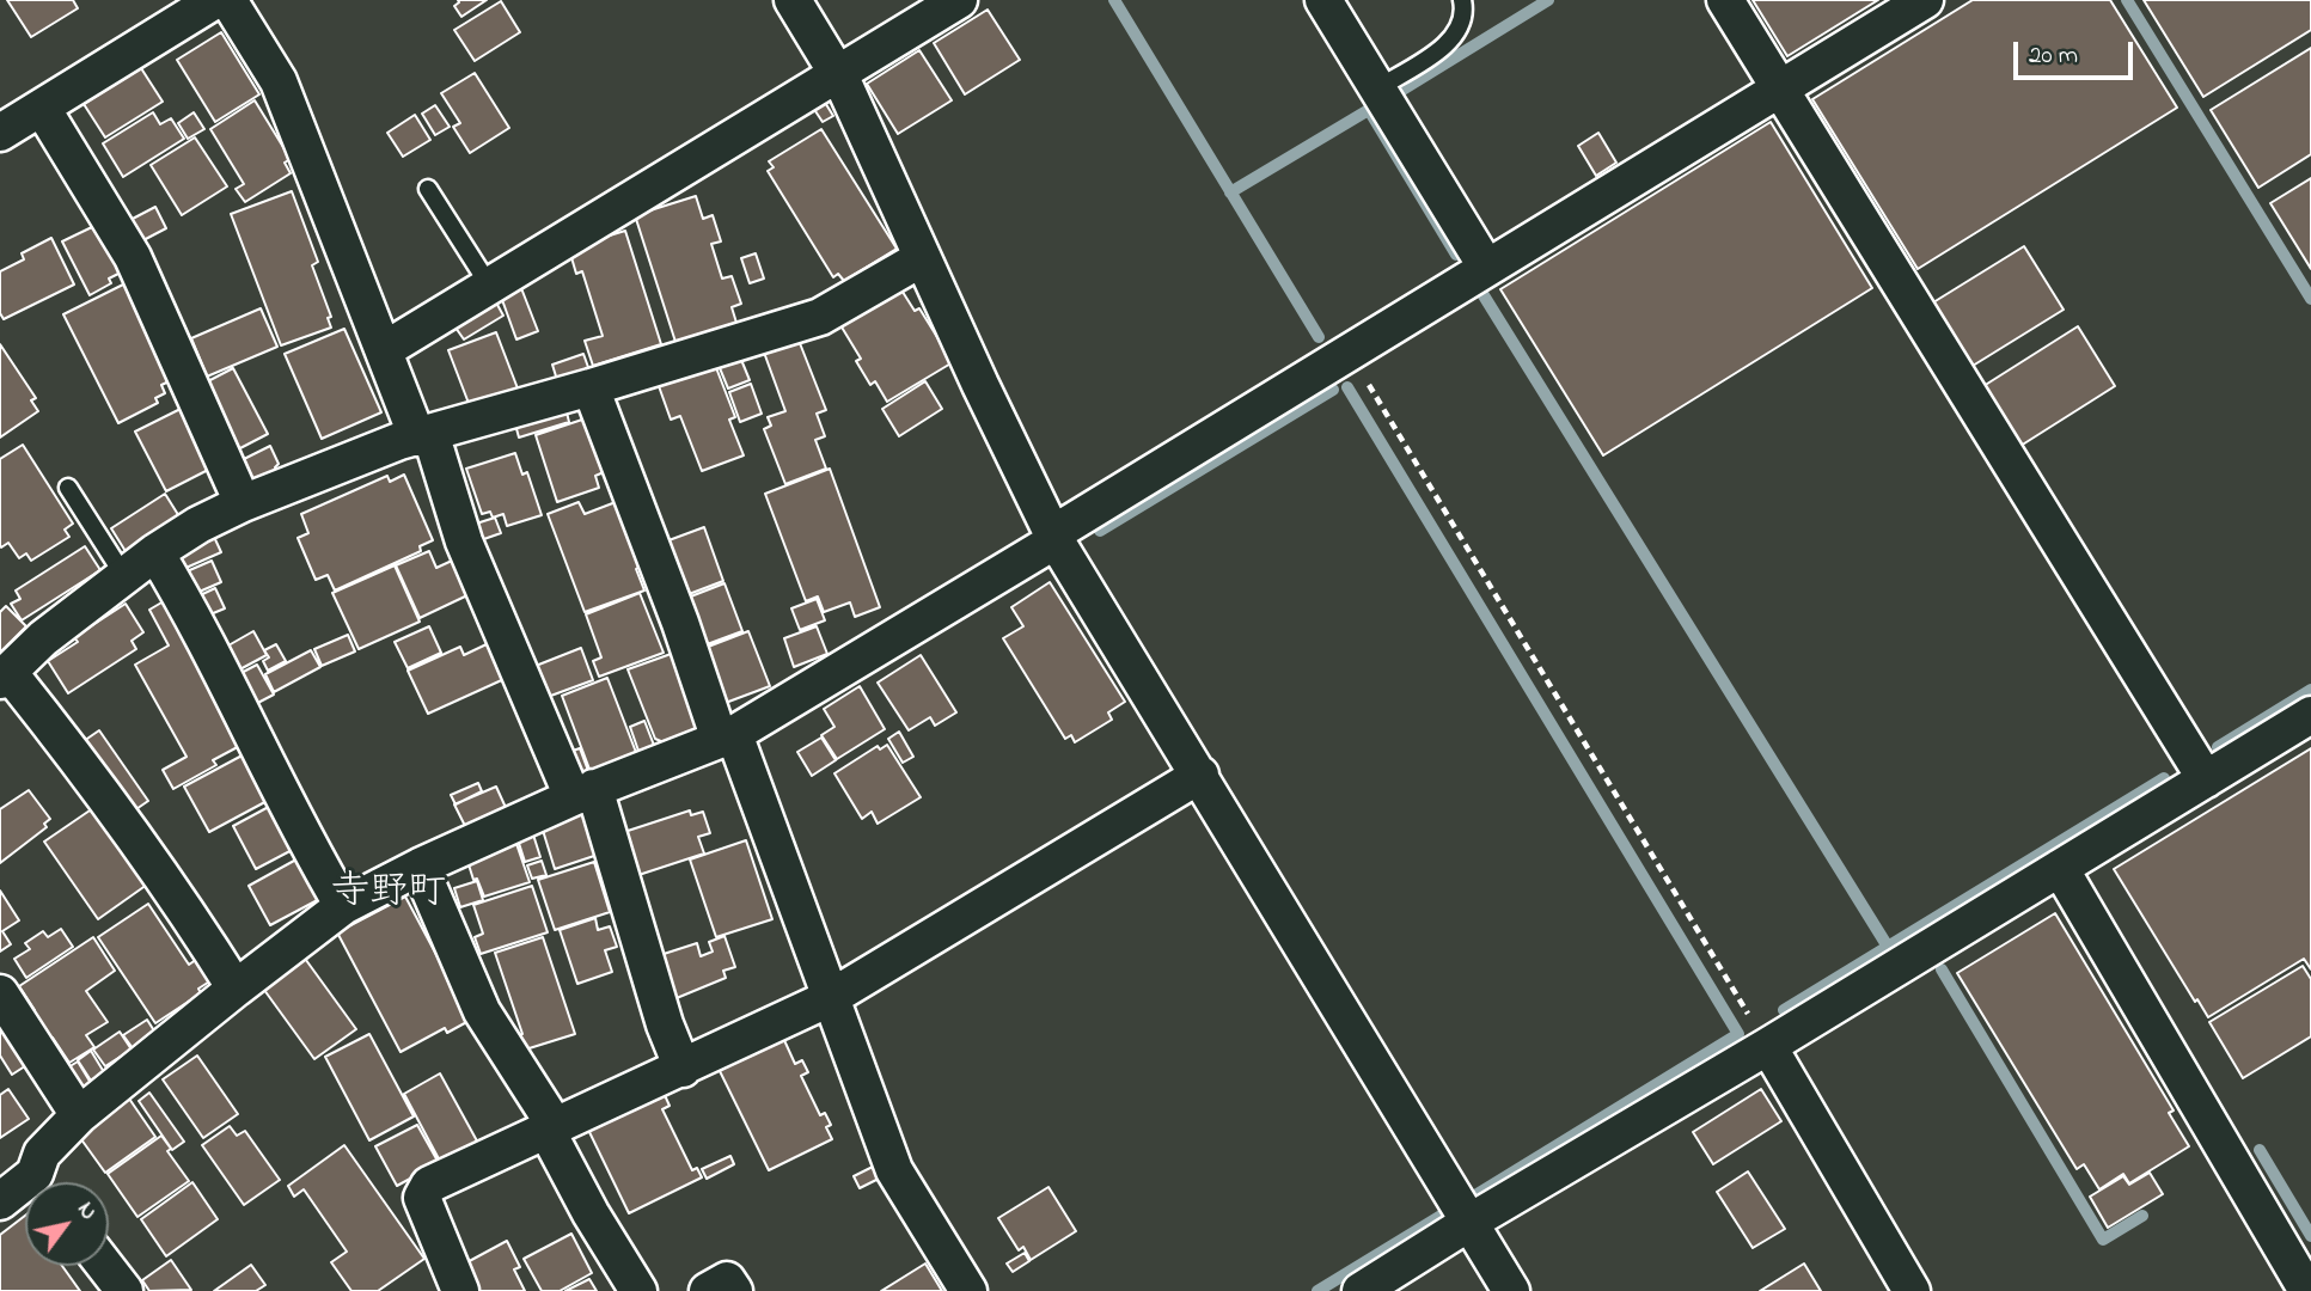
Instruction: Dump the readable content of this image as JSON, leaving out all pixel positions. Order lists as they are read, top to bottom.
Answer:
{
  "districts": ["寺野町"],
  "scale_bar": "20 m",
  "north": "top right"
}
